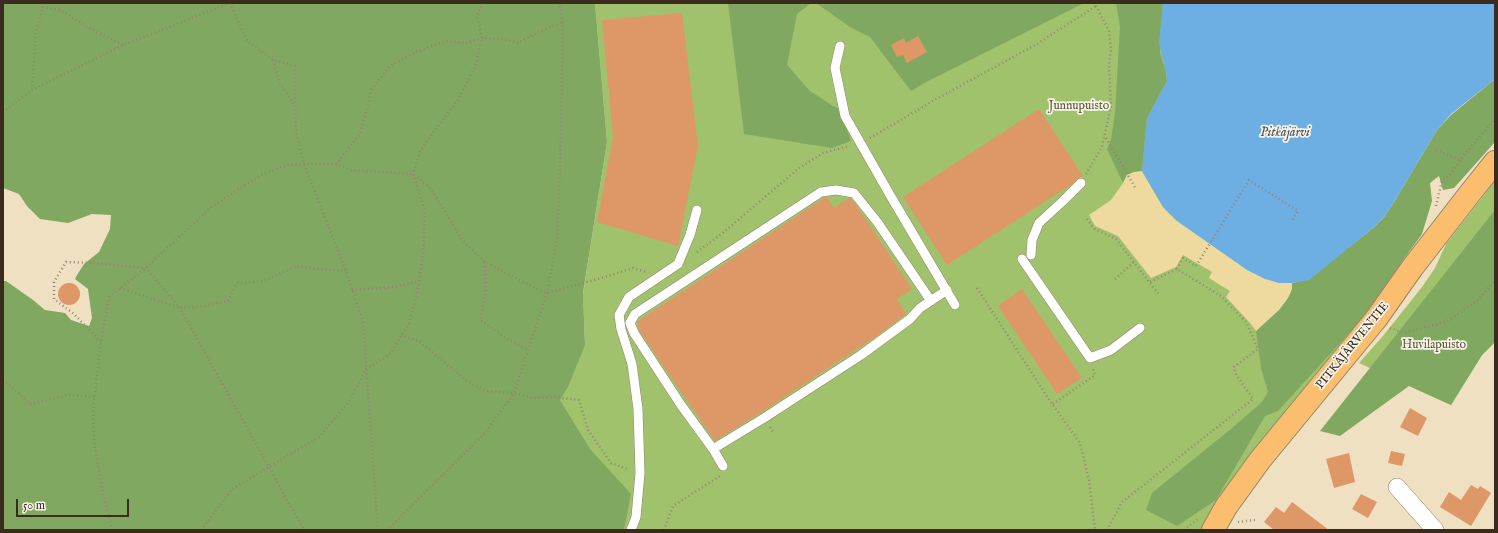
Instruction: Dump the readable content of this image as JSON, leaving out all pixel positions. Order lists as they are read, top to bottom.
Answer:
{
  "streets": {
    "main road": ["PITKÄJÄRVENTIE"]
  },
  "water": ["Pitkäjärvi"],
  "parks": ["Junnupuisto", "Huvilapuisto"],
  "scale_bar": "50 m"
}
